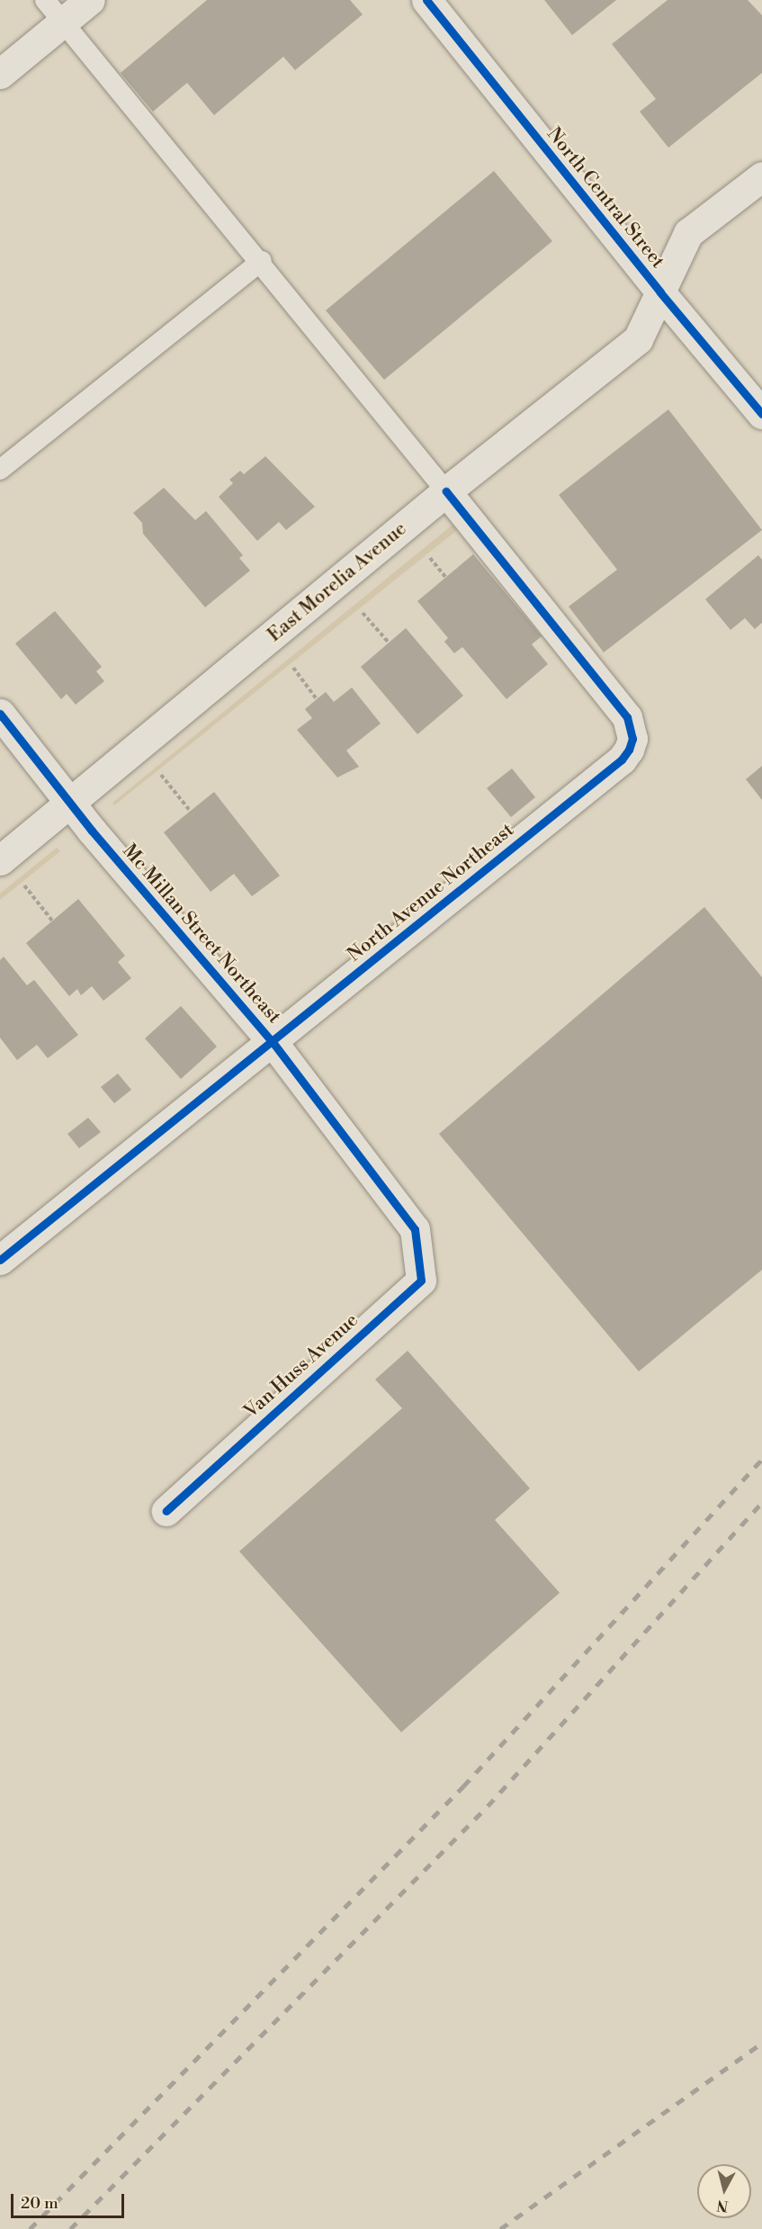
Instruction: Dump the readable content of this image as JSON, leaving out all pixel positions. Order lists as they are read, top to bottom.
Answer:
{
  "streets": {
    "street": [
      "North Central Street",
      "East Morelia Avenue",
      "North Avenue Northeast",
      "Mc Millan Street Northeast",
      "Van Huss Avenue"
    ]
  },
  "crossings": [
    ["North Central Street", "East Morelia Avenue"],
    ["East Morelia Avenue", "North Avenue Northeast"],
    ["East Morelia Avenue", "Mc Millan Street Northeast"],
    ["North Avenue Northeast", "Mc Millan Street Northeast"],
    ["Mc Millan Street Northeast", "Van Huss Avenue"]
  ],
  "scale_bar": "20 m",
  "north": "bottom"
}
